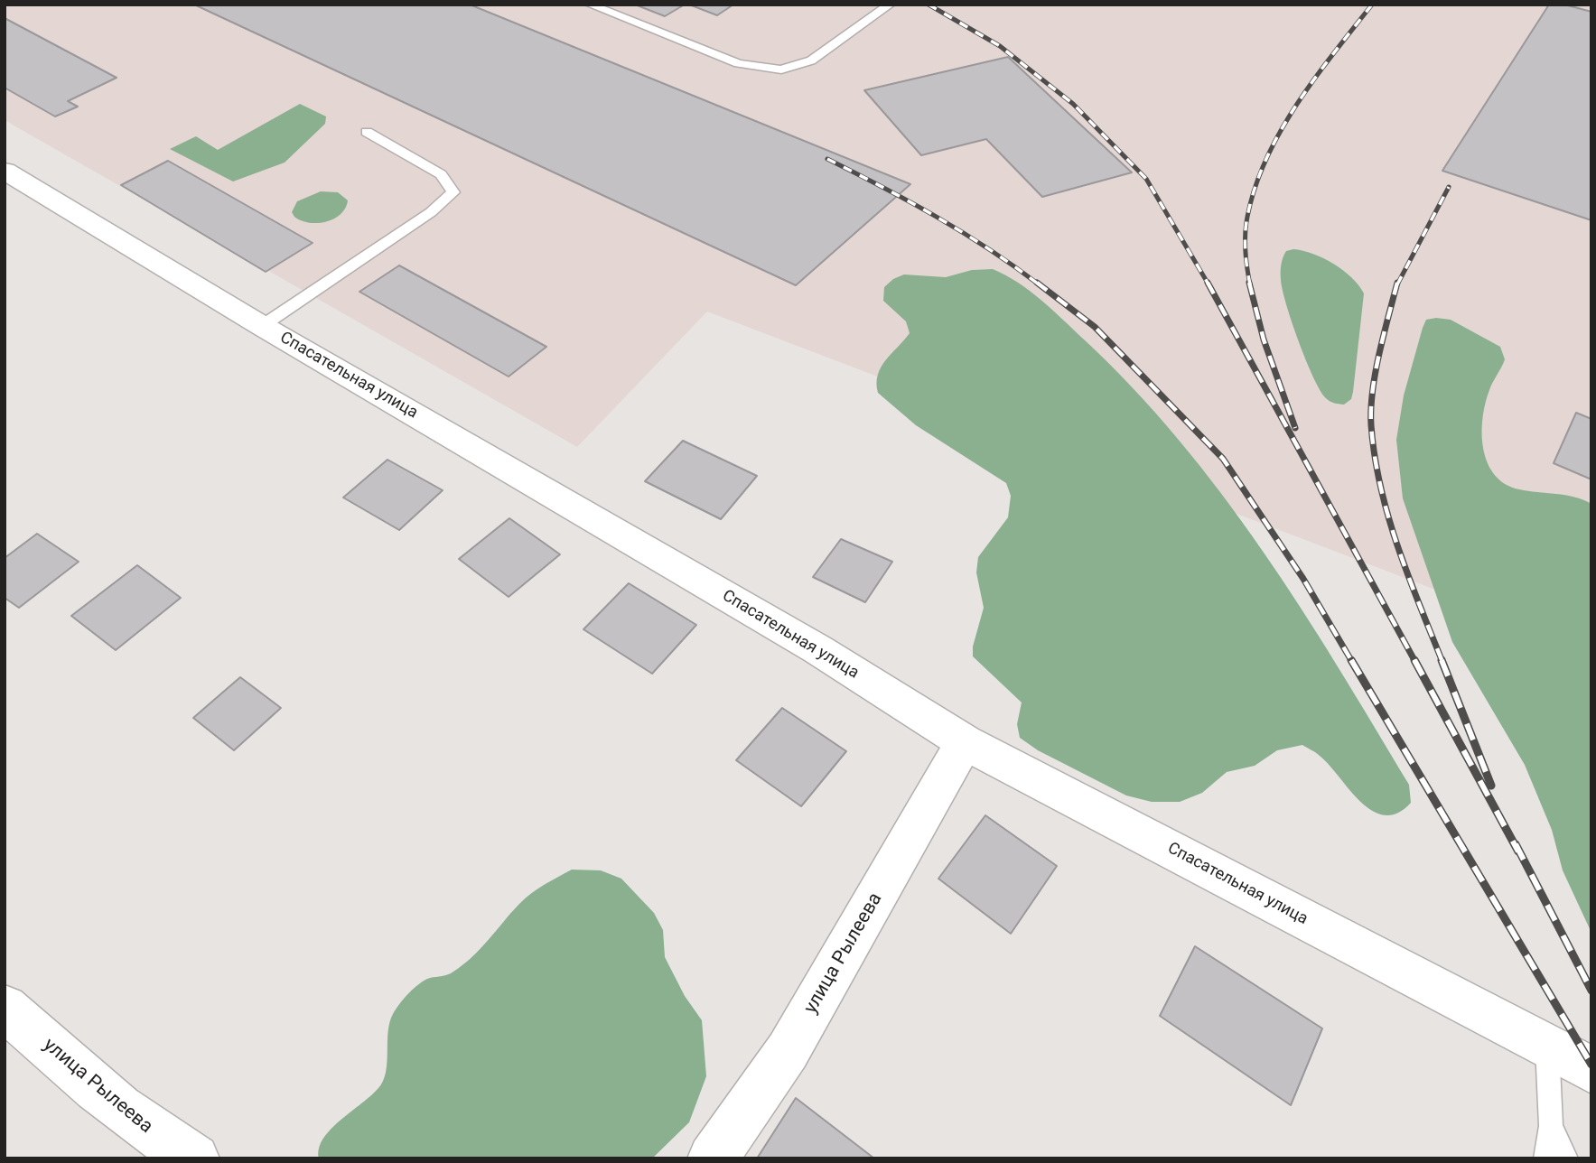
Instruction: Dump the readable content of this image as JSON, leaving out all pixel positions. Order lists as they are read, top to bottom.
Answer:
{
  "streets": {
    "street": ["Спасательная улица", "улица Рылеева"]
  },
  "crossings": [
    ["Спасательная улица", "улица Рылеева"]
  ]
}
